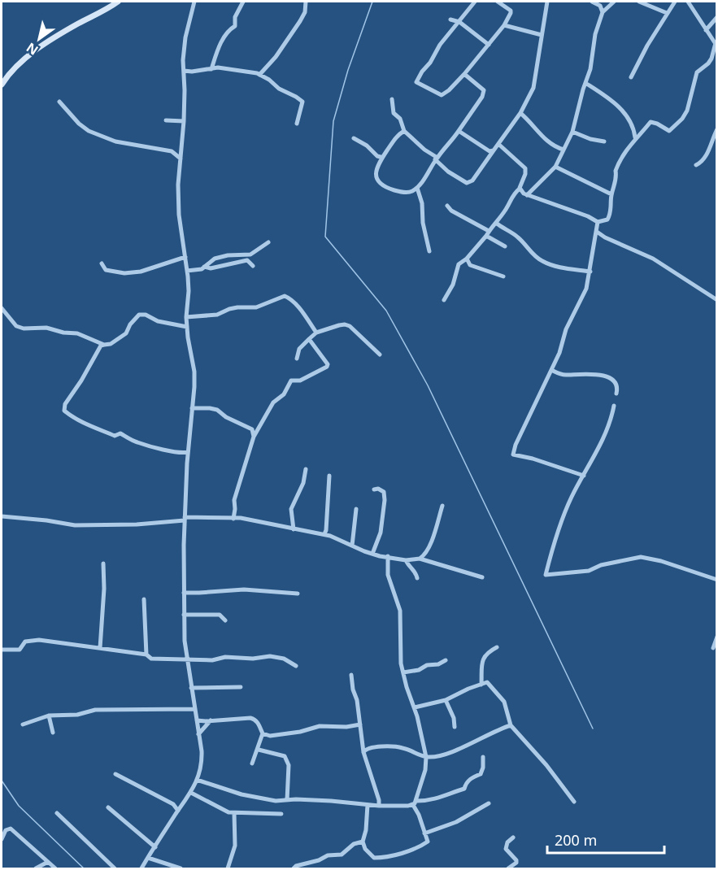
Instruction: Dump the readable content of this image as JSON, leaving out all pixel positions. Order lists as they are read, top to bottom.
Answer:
{
  "scale_bar": "200 m",
  "north": "bottom left"
}
